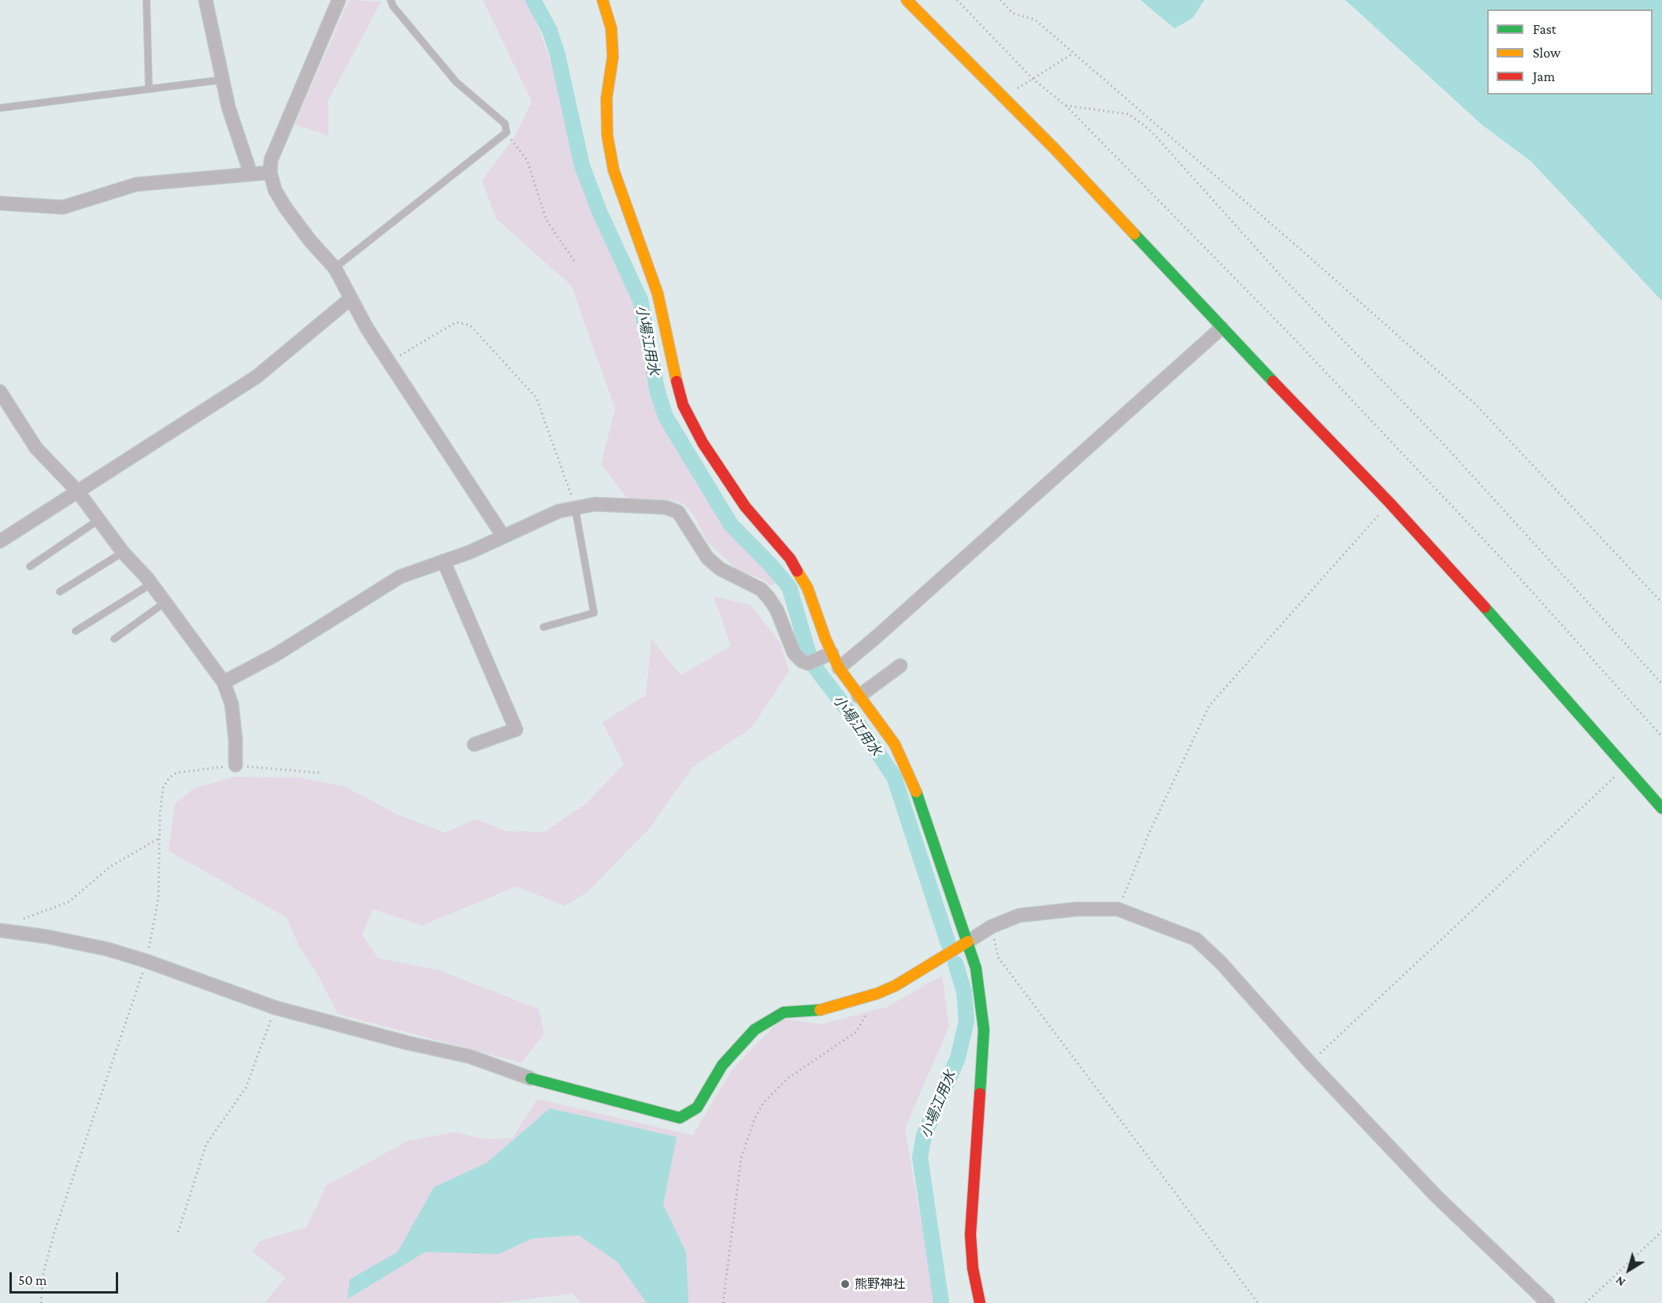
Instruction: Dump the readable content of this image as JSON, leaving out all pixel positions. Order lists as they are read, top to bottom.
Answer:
{
  "water": ["小場江用水"],
  "places": ["熊野神社"],
  "legend": ["Fast", "Slow", "Jam"],
  "scale_bar": "50 m",
  "north": "bottom left"
}
